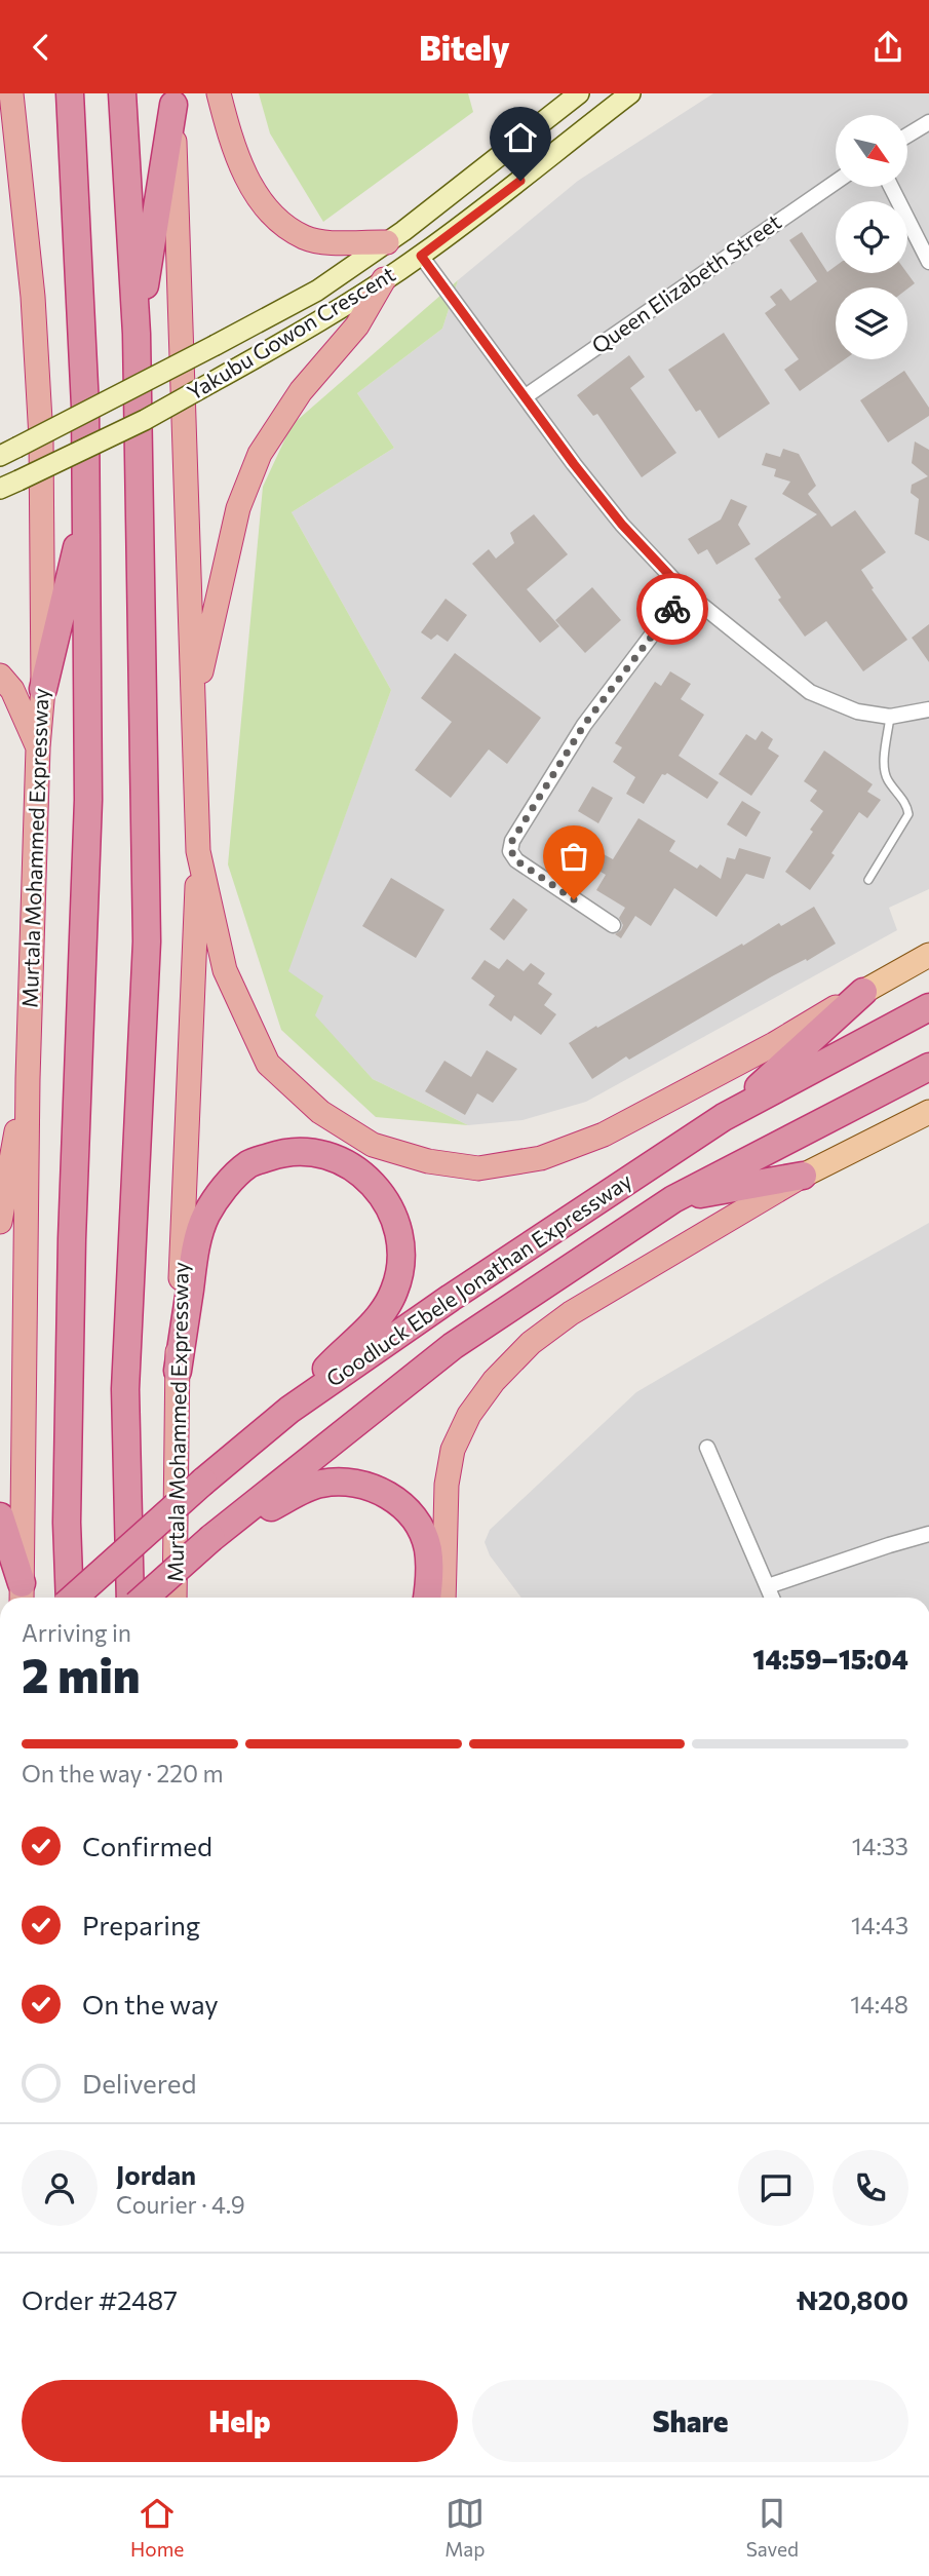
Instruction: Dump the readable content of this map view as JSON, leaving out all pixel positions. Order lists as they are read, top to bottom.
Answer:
{
  "streets": {
    "highway": ["Murtala Mohammed Expressway", "Goodluck Ebele Jonathan Expressway"],
    "main road": ["Yakubu Gowon Crescent"],
    "street": ["Queen Elizabeth Street"]
  },
  "north": "bottom right",
  "page": {
    "header": "Bitely",
    "heading": ["2 min", "Arriving in", "14:59–15:04"],
    "panel": [
      "Jordan",
      "Courier · 4.9",
      "Order #2487",
      "₦20,800"
    ],
    "bar": "On the way · 220 m",
    "list": [
      ["Confirmed", "14:33"],
      ["Preparing", "14:43"],
      ["On the way", "14:48"],
      "Delivered"
    ],
    "buttons": ["Help", "Share"],
    "tabs": ["Home", "Map", "Saved"]
  }
}
